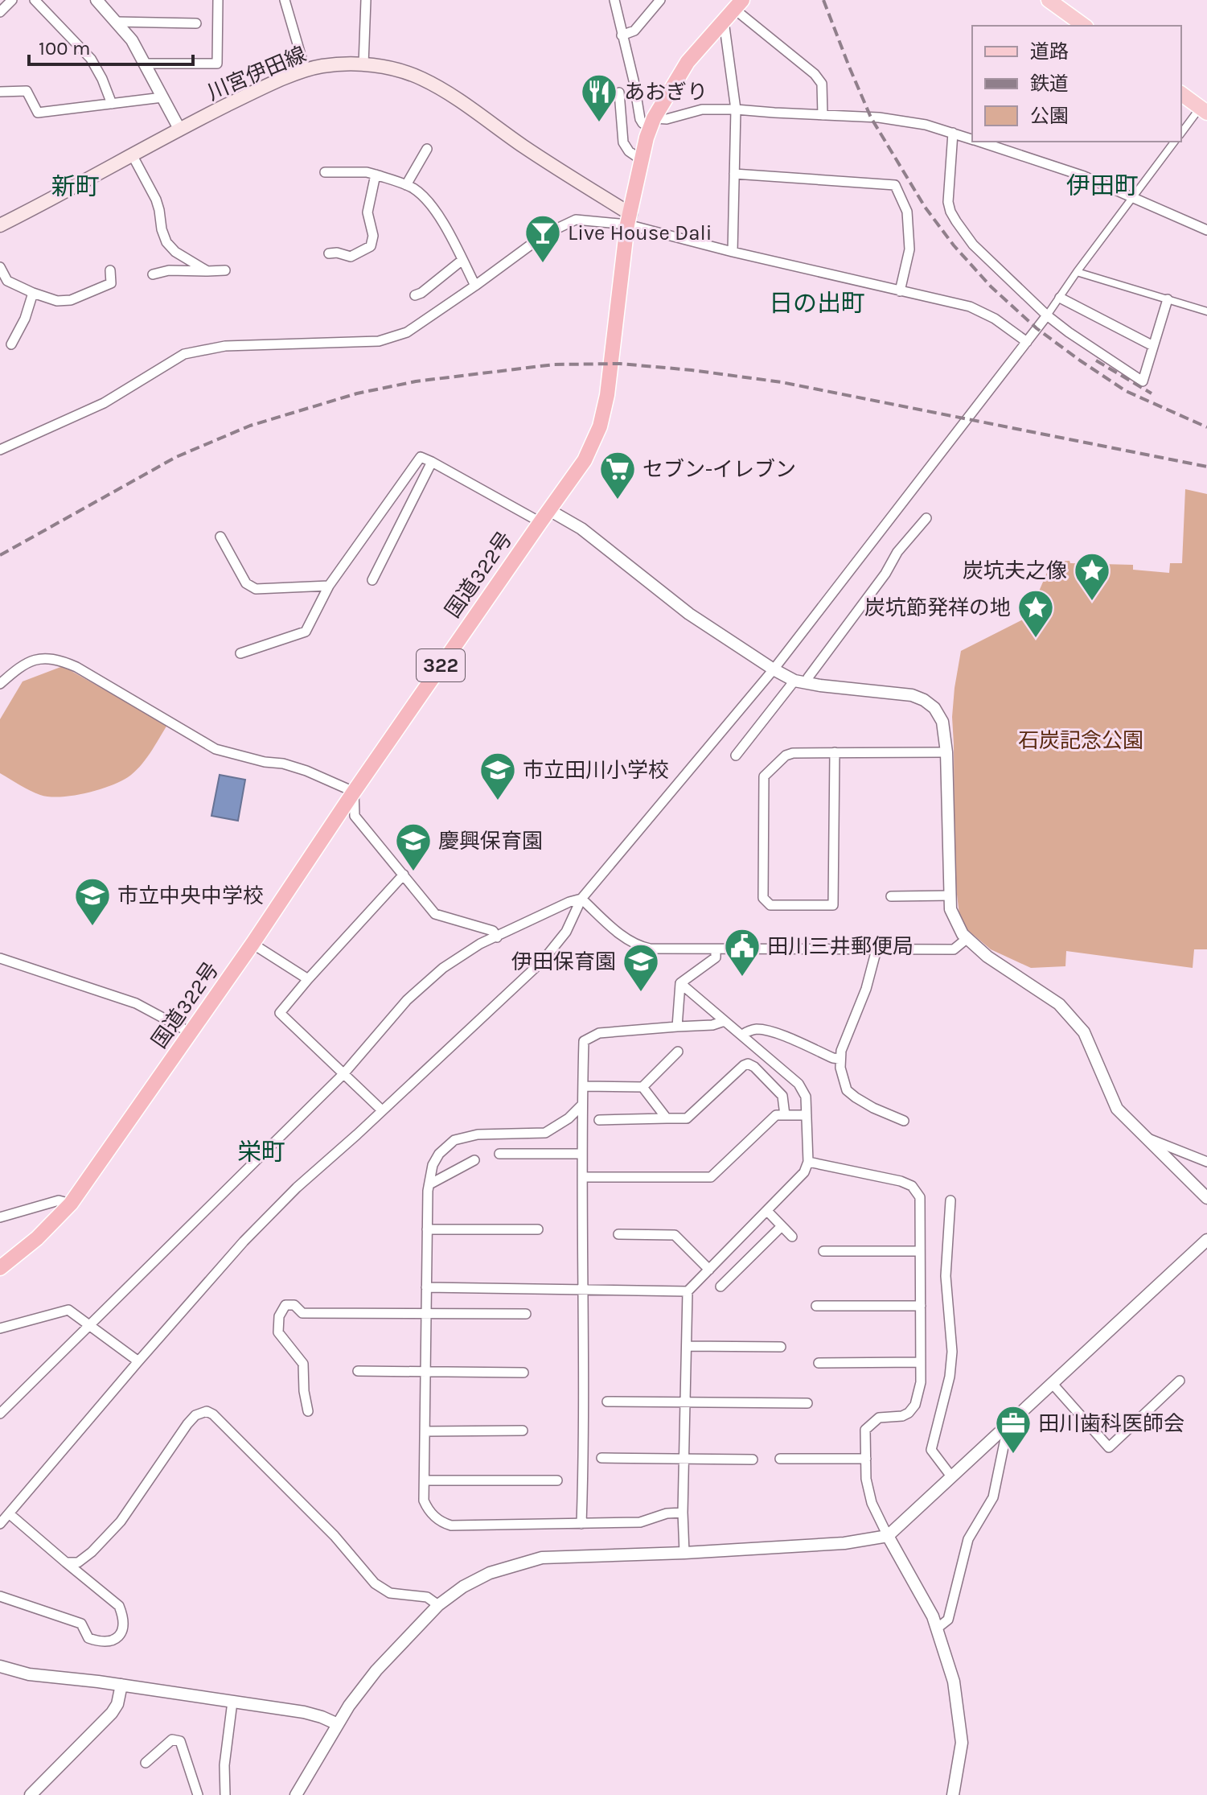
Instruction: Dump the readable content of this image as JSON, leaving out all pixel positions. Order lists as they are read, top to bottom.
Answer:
{
  "streets": {
    "highway": ["国道322号", "322"],
    "main road": ["川宮伊田線"]
  },
  "crossings": [
    ["川宮伊田線", "国道322号"]
  ],
  "districts": [
    "伊田町",
    "新町",
    "日の出町",
    "栄町"
  ],
  "parks": ["石炭記念公園"],
  "places": {
    "restaurant": ["あおぎり"],
    "bar": ["Live House Dali"],
    "supermarket": ["セブン-イレブン"],
    "place": ["炭坑夫之像", "炭坑節発祥の地"],
    "school or university": [
      "市立田川小学校",
      "慶興保育園",
      "市立中央中学校",
      "伊田保育園"
    ],
    "public building": ["田川三井郵便局"],
    "office": ["田川歯科医師会"]
  },
  "legend": ["道路", "鉄道", "公園"],
  "scale_bar": "100 m"
}
